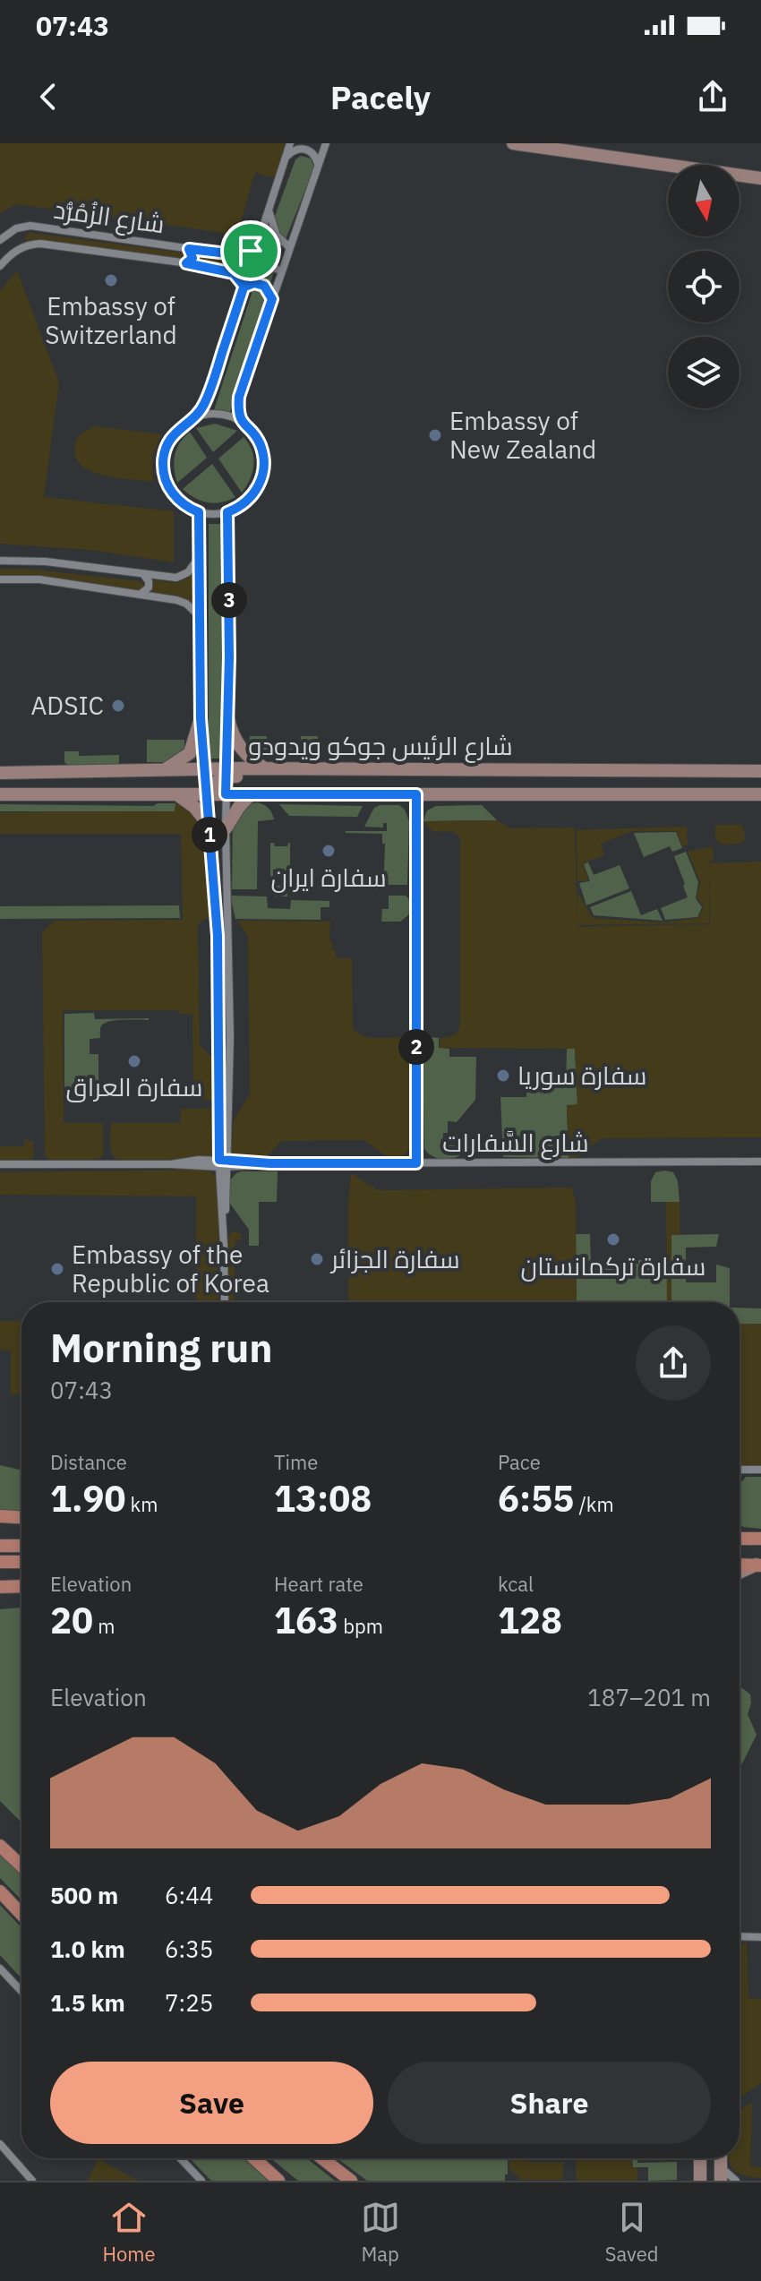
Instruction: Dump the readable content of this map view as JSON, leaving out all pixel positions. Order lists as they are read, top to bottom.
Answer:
{
  "streets": {
    "street": ["شارع الزُمُرُّد", "شارع الرئيس جوكو ويدودو", "شارع السَّفارات"]
  },
  "places": [
    "Embassy of Switzerland",
    "Embassy of New Zealand",
    "ADSIC",
    "سفارة ايران",
    "سفارة العراق",
    "سفارة سوريا",
    "سفارة تركمانستان",
    "سفارة الجزائر",
    "Embassy of the Republic of Korea"
  ],
  "north": "bottom",
  "page": {
    "status": "07:43",
    "header": "Pacely",
    "pins": ["3", "1", "2"],
    "heading": ["Morning run", "07:43"],
    "stats": [
      ["Distance", "1.90 km"],
      ["Time", "13:08"],
      ["Pace", "6:55 /km"],
      ["Elevation", "20 m"],
      ["Heart rate", "163 bpm"],
      ["kcal", "128"]
    ],
    "chart": ["Elevation", "187–201 m"],
    "list": [
      {
        "name": "500 m",
        "note": "6:44"
      },
      {
        "name": "1.0 km",
        "note": "6:35"
      },
      {
        "name": "1.5 km",
        "note": "7:25"
      }
    ],
    "buttons": ["Save", "Share"],
    "tabs": ["Home", "Map", "Saved"]
  }
}
